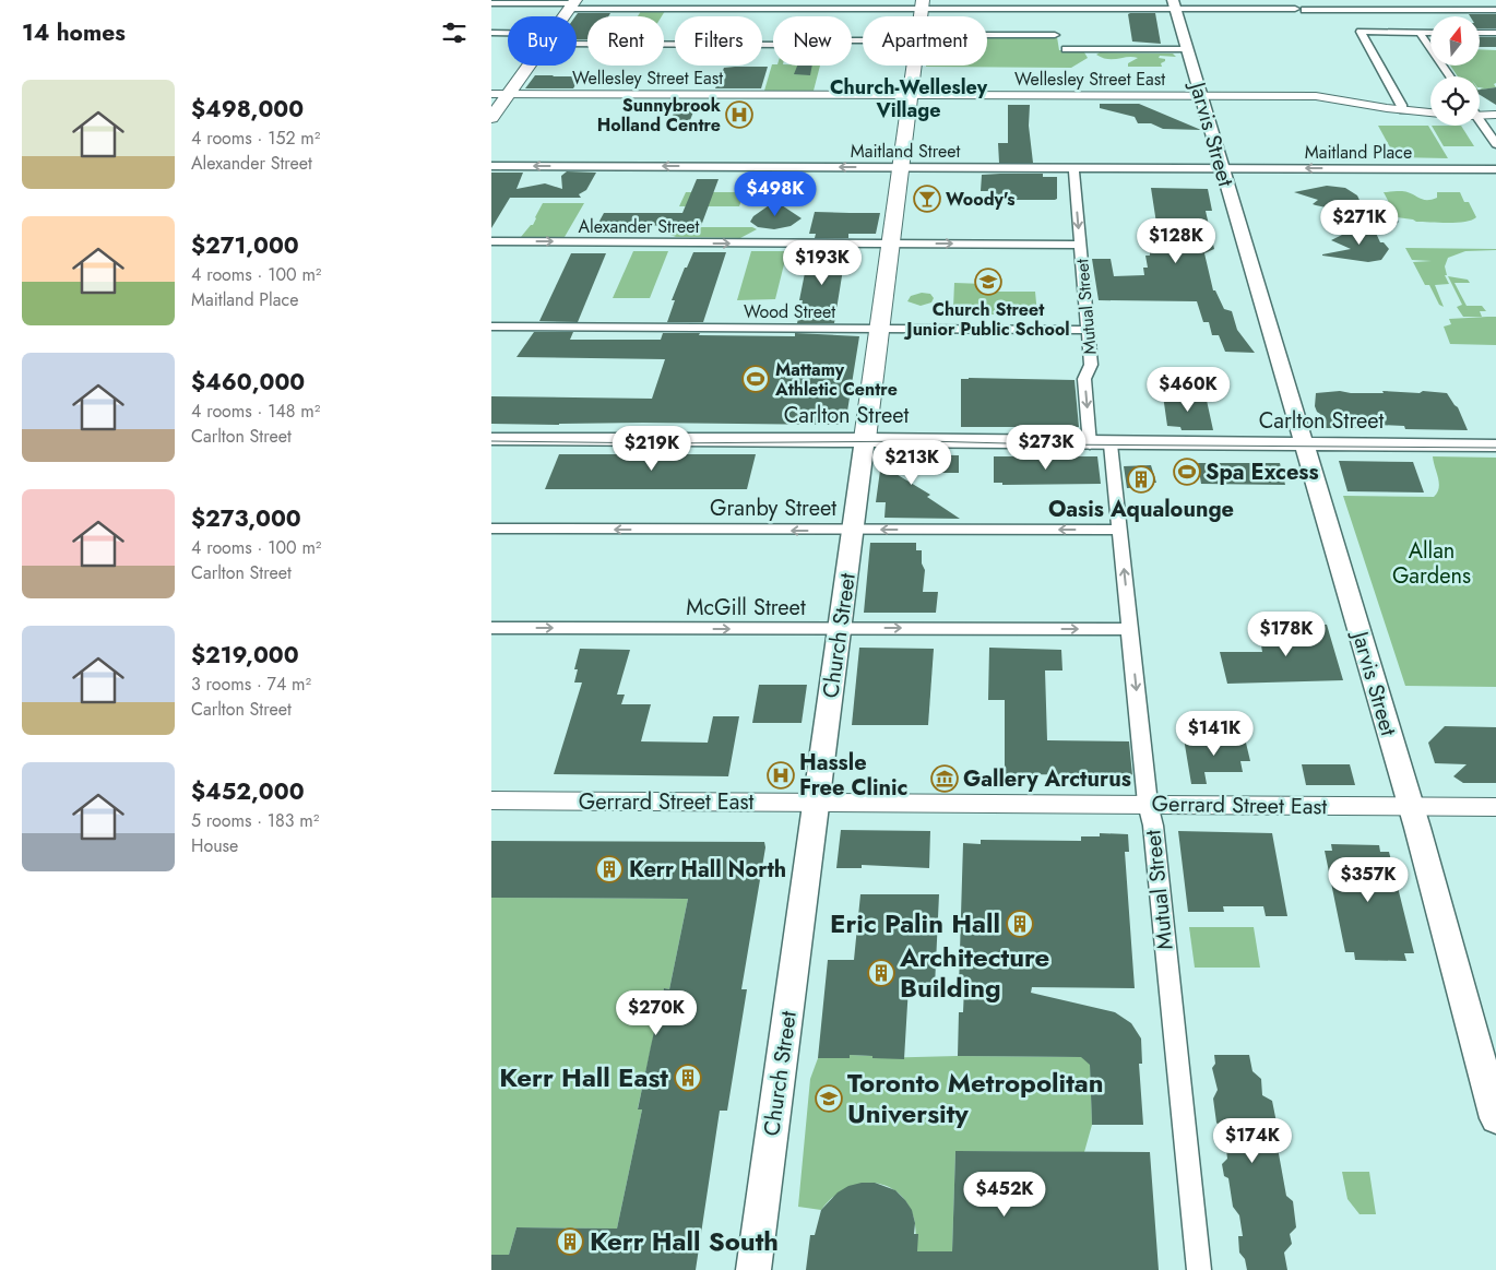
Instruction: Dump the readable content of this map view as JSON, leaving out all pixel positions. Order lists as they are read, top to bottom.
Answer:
{
  "streets": {
    "main road": ["Jarvis Street", "Carlton Street", "Church Street"],
    "street": [
      "Wellesley Street East",
      "Maitland Street",
      "Maitland Place",
      "Alexander Street",
      "Mutual Street",
      "Wood Street",
      "Granby Street",
      "McGill Street",
      "Gerrard Street East"
    ]
  },
  "crossings": [
    ["Wellesley Street East", "Jarvis Street"],
    ["Wellesley Street East", "Church Street"],
    ["Jarvis Street", "Maitland Street"],
    ["Jarvis Street", "Maitland Place"],
    ["Jarvis Street", "Carlton Street"],
    ["Jarvis Street", "Gerrard Street East"],
    ["Maitland Street", "Maitland Place"],
    ["Maitland Street", "Mutual Street"],
    ["Maitland Street", "Church Street"],
    ["Alexander Street", "Mutual Street"],
    ["Alexander Street", "Church Street"],
    ["Mutual Street", "Wood Street"],
    ["Mutual Street", "Carlton Street"],
    ["Mutual Street", "Granby Street"],
    ["Mutual Street", "McGill Street"],
    ["Mutual Street", "Gerrard Street East"],
    ["Wood Street", "Church Street"],
    ["Carlton Street", "Church Street"],
    ["Granby Street", "Church Street"],
    ["McGill Street", "Church Street"],
    ["Church Street", "Gerrard Street East"]
  ],
  "one_way": [
    "Maitland Place",
    "Alexander Street",
    "Granby Street",
    "McGill Street"
  ],
  "districts": ["Church-Wellesley Village"],
  "parks": ["Allan Gardens"],
  "places": {
    "hospital": ["Sunnybrook Holland Centre", "Hassle Free Clinic"],
    "bar": ["Woody's"],
    "school or university": ["Church Street Junior Public School", "Toronto Metropolitan University"],
    "sports": ["Mattamy Athletic Centre", "Spa Excess"],
    "building": [
      "Oasis Aqualounge",
      "Kerr Hall North",
      "Eric Palin Hall",
      "Architecture Building",
      "Kerr Hall East",
      "Kerr Hall South"
    ],
    "museum": ["Gallery Arcturus"]
  },
  "north": "top",
  "page": {
    "heading": "14 homes",
    "chip": [
      "Buy",
      "Rent",
      "Filters",
      "New",
      "Apartment"
    ],
    "list": [
      {
        "name": "$498,000",
        "note": "4 rooms · 152 m² · Alexander Street"
      },
      {
        "name": "$271,000",
        "note": "4 rooms · 100 m² · Maitland Place"
      },
      {
        "name": "$460,000",
        "note": "4 rooms · 148 m² · Carlton Street"
      },
      {
        "name": "$273,000",
        "note": "4 rooms · 100 m² · Carlton Street"
      },
      {
        "name": "$219,000",
        "note": "3 rooms · 74 m² · Carlton Street"
      },
      {
        "name": "$452,000",
        "note": "5 rooms · 183 m² · House"
      }
    ],
    "price": [
      "$498K",
      "$271K",
      "$128K",
      "$193K",
      "$460K",
      "$273K",
      "$219K",
      "$213K",
      "$178K",
      "$141K",
      "$357K",
      "$270K",
      "$174K",
      "$452K"
    ]
  }
}
